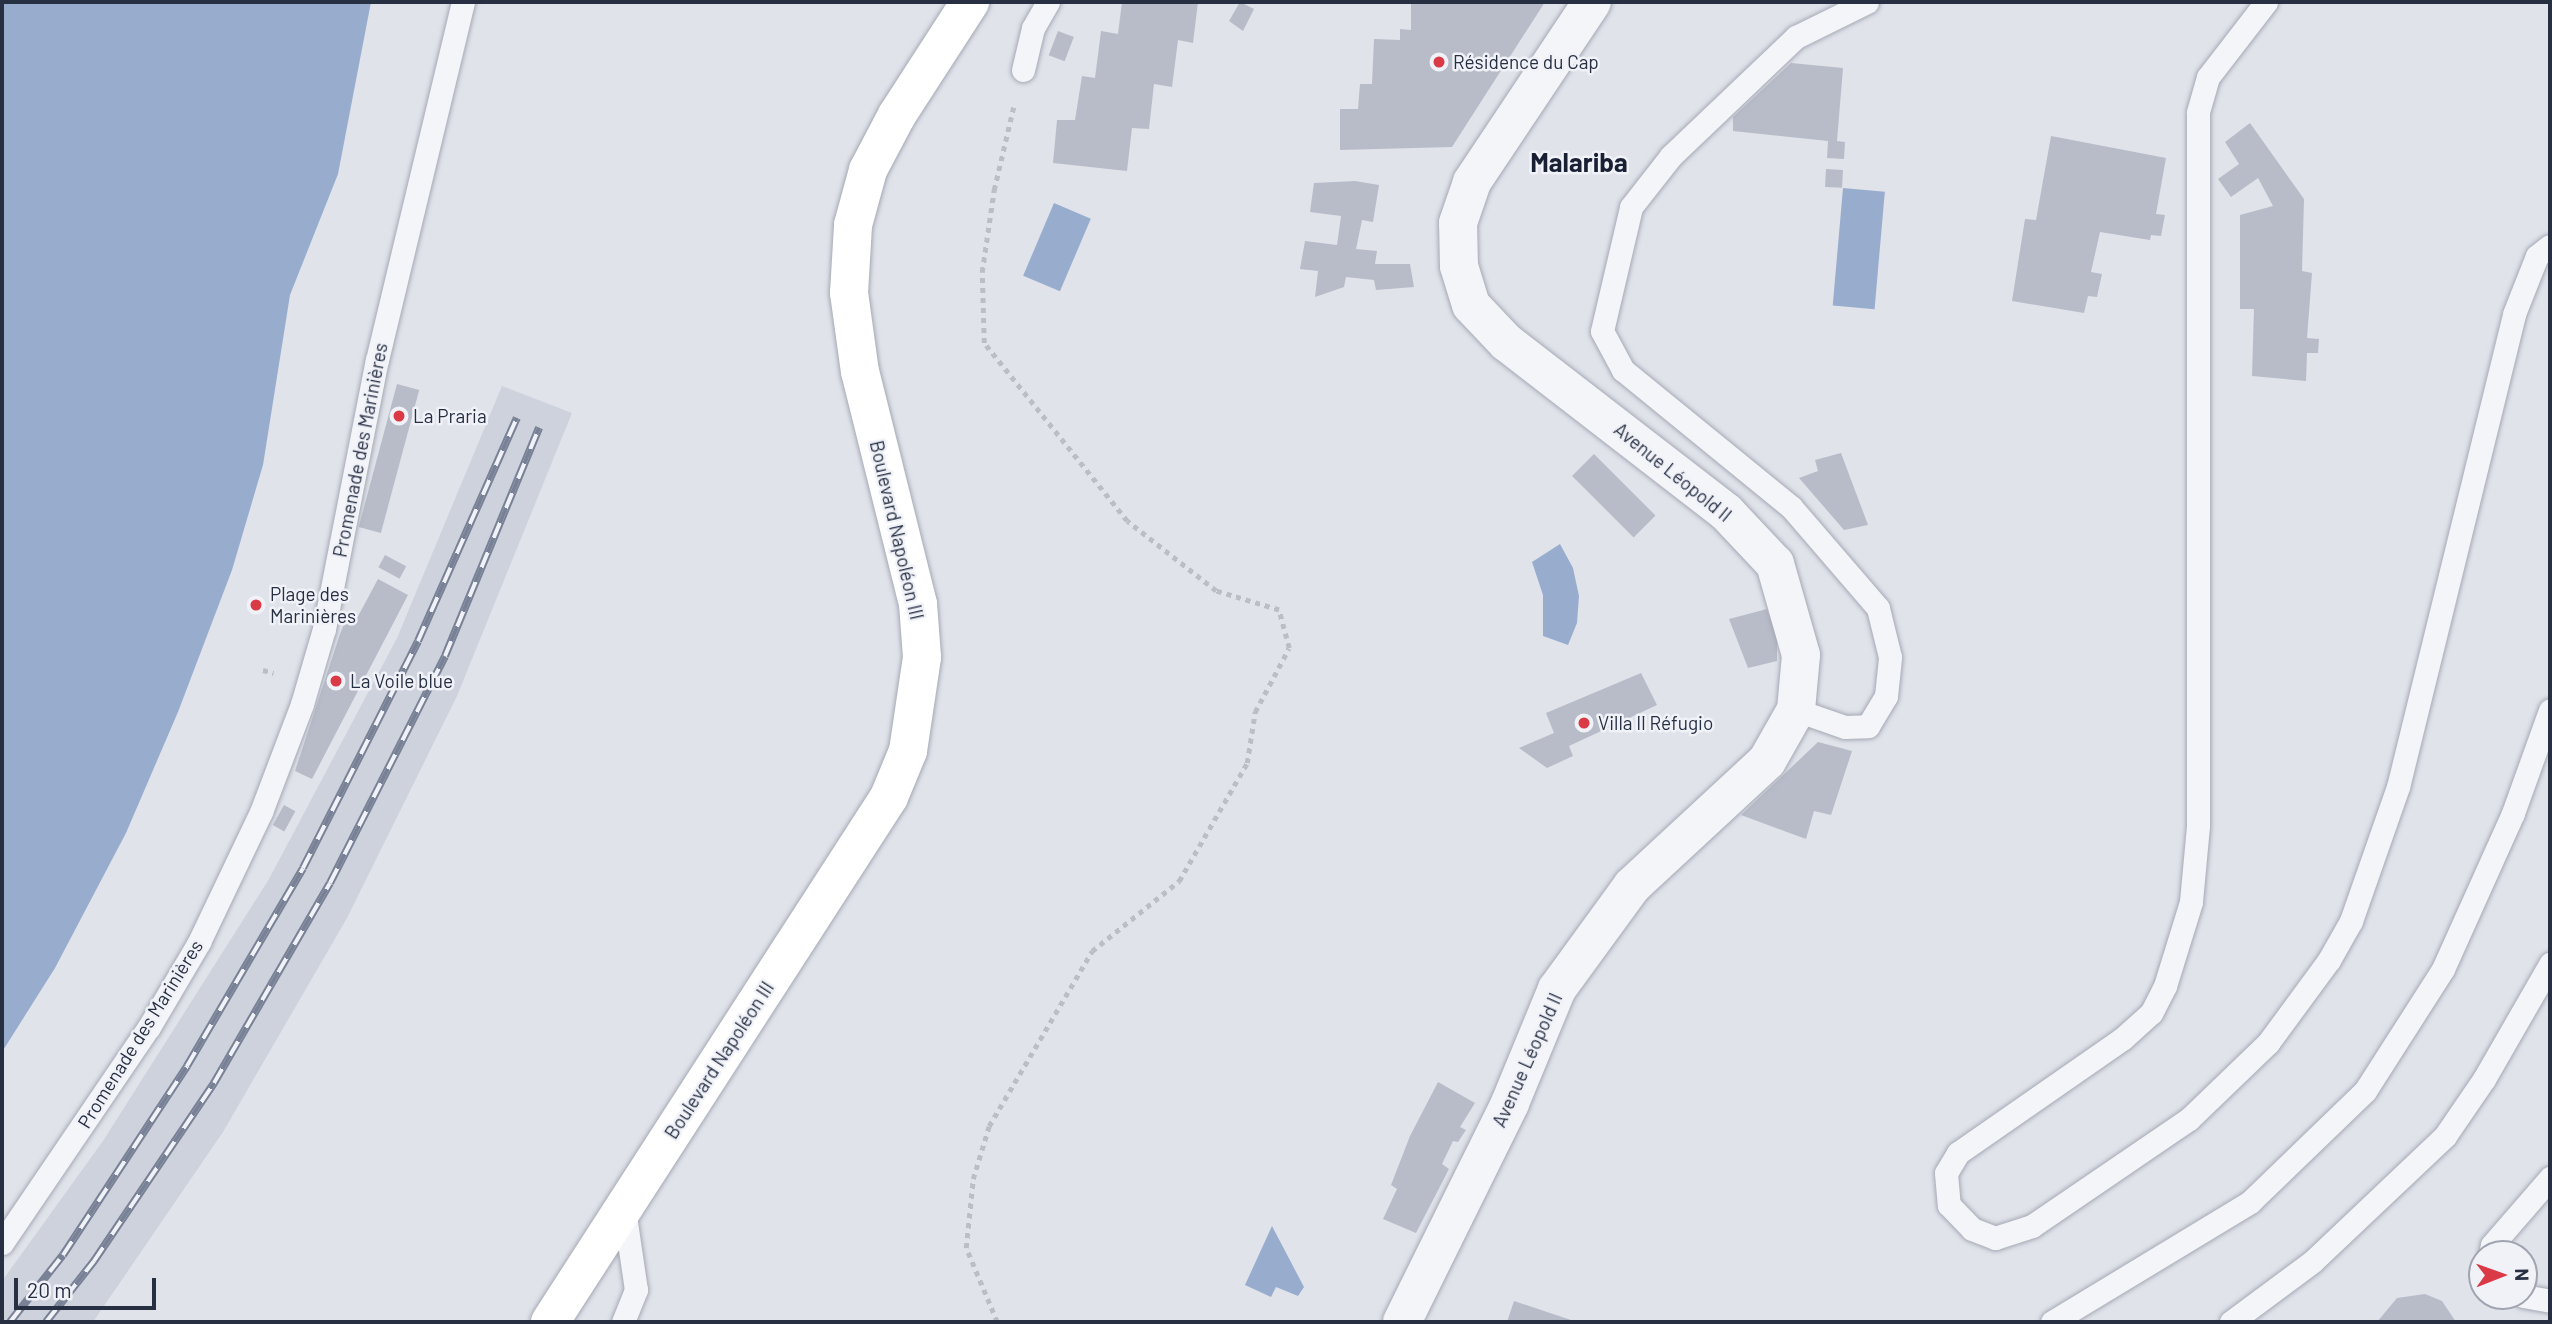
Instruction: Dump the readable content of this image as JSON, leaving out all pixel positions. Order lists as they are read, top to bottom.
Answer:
{
  "streets": {
    "main road": ["Boulevard Napoléon III"],
    "street": ["Avenue Léopold II"],
    "lane": ["Promenade des Marinières"]
  },
  "districts": ["Malariba"],
  "places": [
    "Résidence du Cap",
    "La Praria",
    "Plage des Marinières",
    "La Voile blue",
    "Villa Il Réfugio"
  ],
  "scale_bar": "20 m",
  "north": "right"
}
